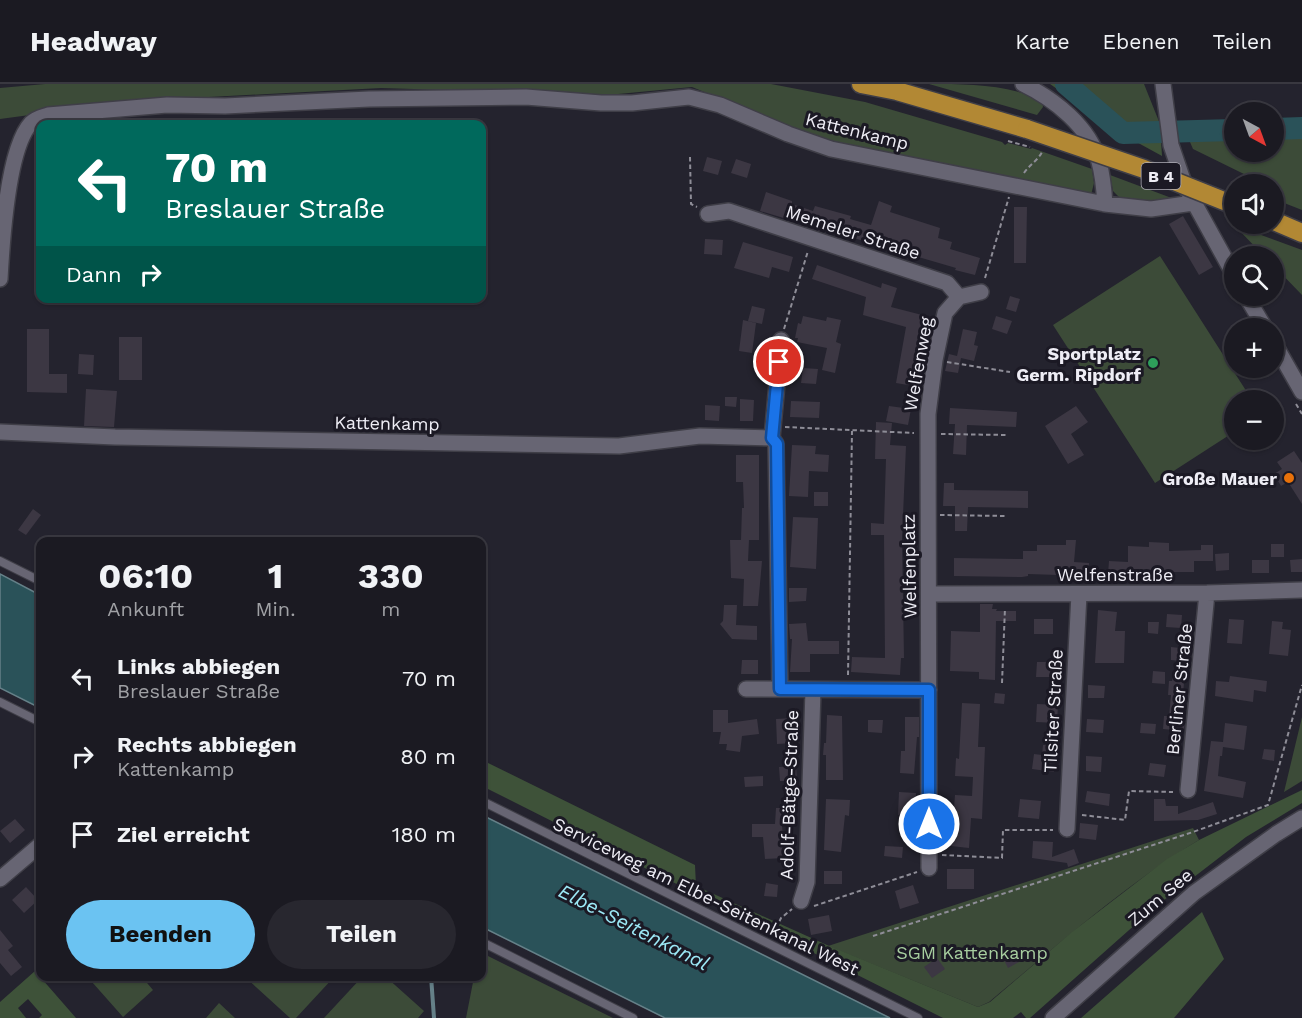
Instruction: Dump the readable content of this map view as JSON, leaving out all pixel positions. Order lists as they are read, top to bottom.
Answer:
{
  "streets": {
    "highway": ["B 4"],
    "street": [
      "Kattenkamp",
      "Memeler Straße",
      "Welfenweg",
      "Welfenplatz",
      "Welfenstraße",
      "Berliner Straße",
      "Tilsiter Straße",
      "Adolf-Bätge-Straße",
      "Zum See"
    ],
    "lane": ["Serviceweg am Elbe-Seitenkanal West"]
  },
  "crossings": [
    ["Memeler Straße", "Welfenweg"],
    ["Welfenweg", "Welfenplatz"],
    ["Welfenplatz", "Welfenstraße"],
    ["Welfenstraße", "Berliner Straße"],
    ["Welfenstraße", "Tilsiter Straße"]
  ],
  "water": ["Elbe-Seitenkanal"],
  "parks": ["SGM Kattenkamp"],
  "places": ["Sportplatz Germ. Ripdorf", "Große Mauer"],
  "north": "bottom right",
  "page": {
    "header": "Headway",
    "nav": ["Karte", "Ebenen", "Teilen"],
    "map_buttons": ["+", "−"],
    "turn": ["70 m", "Breslauer Straße"],
    "then": "Dann",
    "eta": [
      "06:10",
      "Ankunft",
      "1",
      "Min.",
      "330",
      "m"
    ],
    "list": [
      {
        "name": "Links abbiegen",
        "note": "Breslauer Straße",
        "value": "70 m"
      },
      {
        "name": "Rechts abbiegen",
        "note": "Kattenkamp",
        "value": "80 m"
      },
      {
        "name": "Ziel erreicht",
        "value": "180 m"
      }
    ],
    "buttons": ["Beenden", "Teilen"]
  }
}
